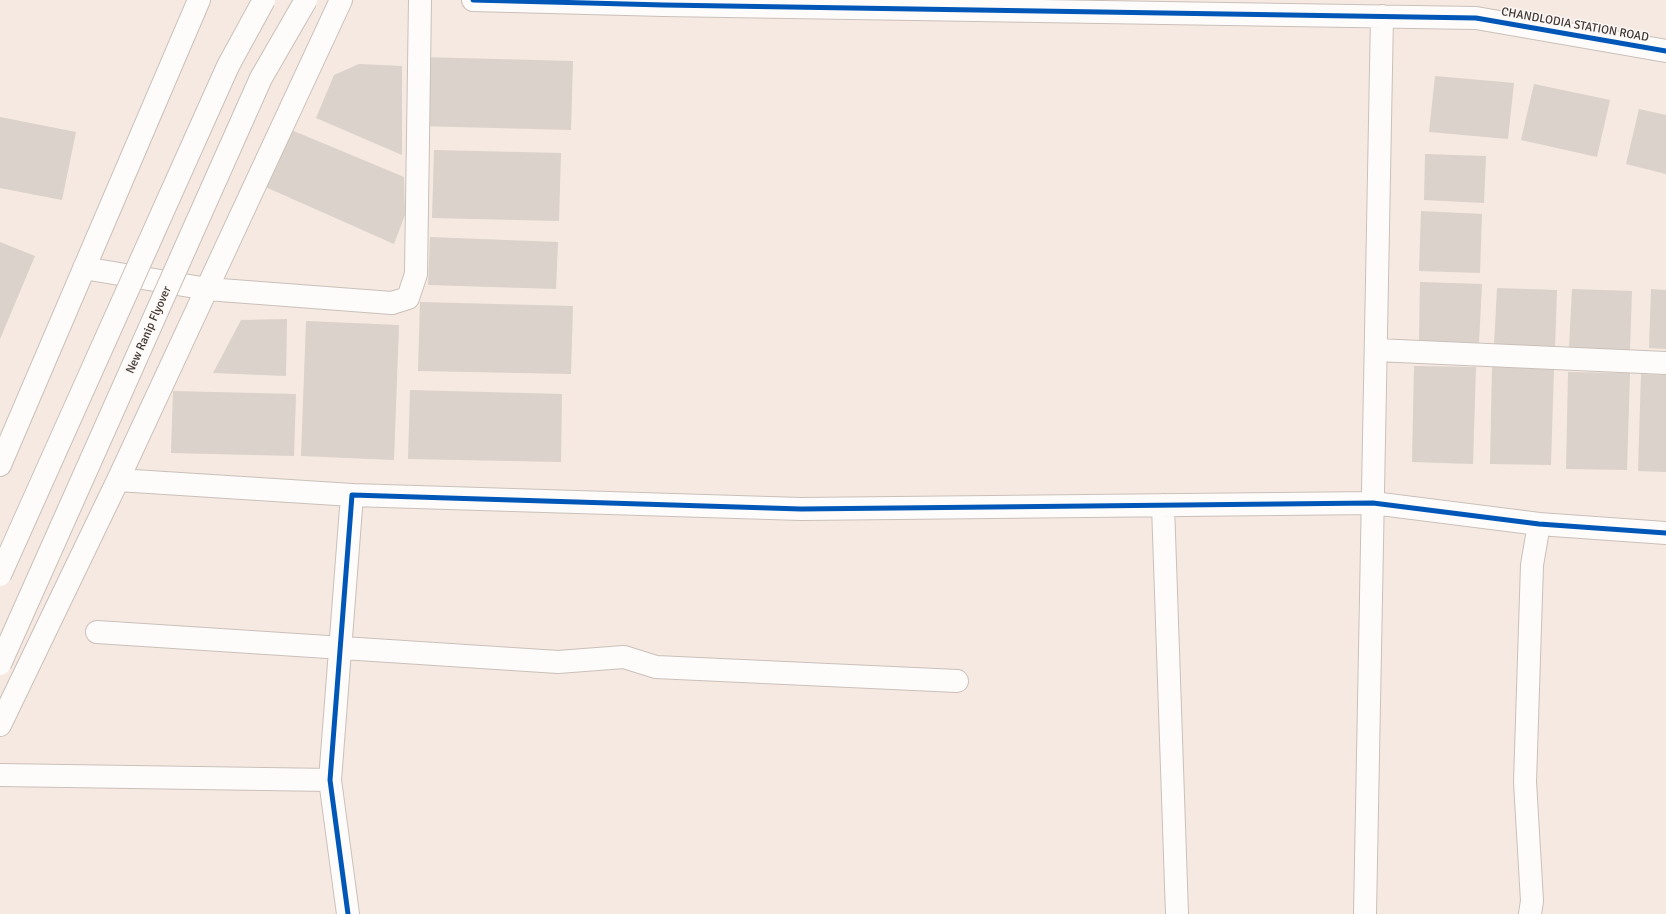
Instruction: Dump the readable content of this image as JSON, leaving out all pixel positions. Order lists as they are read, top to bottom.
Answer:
{
  "streets": {
    "street": ["CHANDLODIA STATION ROAD", "New Ranip Flyover"]
  }
}
